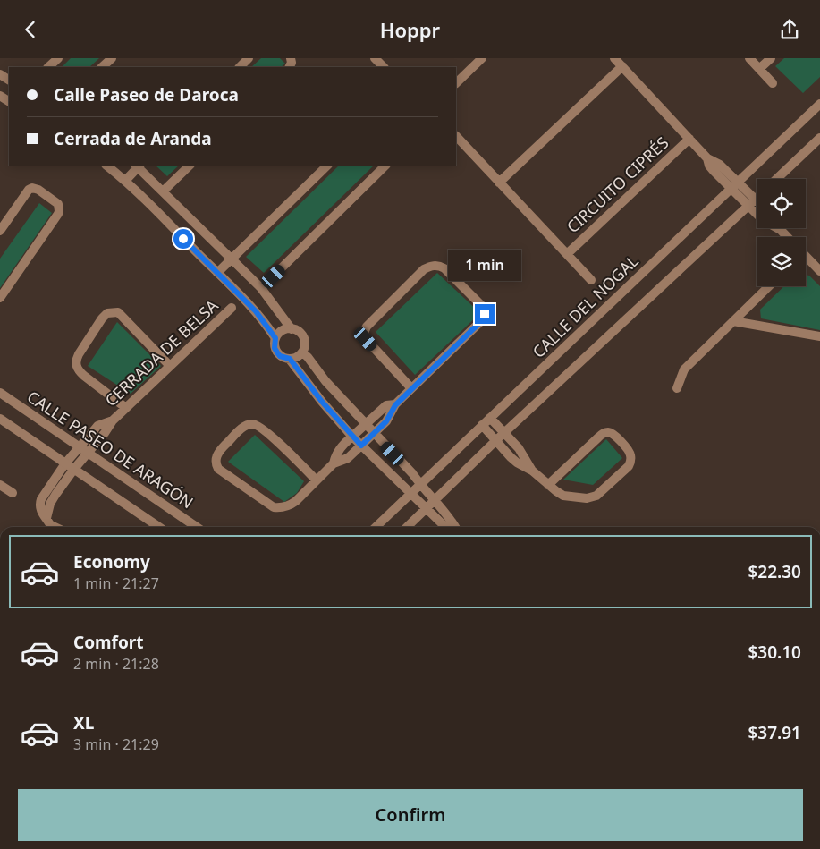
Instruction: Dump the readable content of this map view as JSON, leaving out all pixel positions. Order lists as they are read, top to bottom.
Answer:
{
  "streets": {
    "street": [
      "CIRCUITO CIPRÉS",
      "CALLE DEL NOGAL",
      "CERRADA DE BELSA",
      "CALLE PASEO DE ARAGÓN"
    ]
  },
  "crossings": [
    ["CIRCUITO CIPRÉS", "CALLE DEL NOGAL"],
    ["CERRADA DE BELSA", "CALLE PASEO DE ARAGÓN"]
  ],
  "page": {
    "header": "Hoppr",
    "banner": ["Calle Paseo de Daroca", "Cerrada de Aranda"],
    "bubble": "1 min",
    "list": [
      {
        "name": "Economy",
        "note": "1 min · 21:27",
        "value": "$22.30"
      },
      {
        "name": "Comfort",
        "note": "2 min · 21:28",
        "value": "$30.10"
      },
      {
        "name": "XL",
        "note": "3 min · 21:29",
        "value": "$37.91"
      }
    ],
    "buttons": "Confirm"
  }
}
